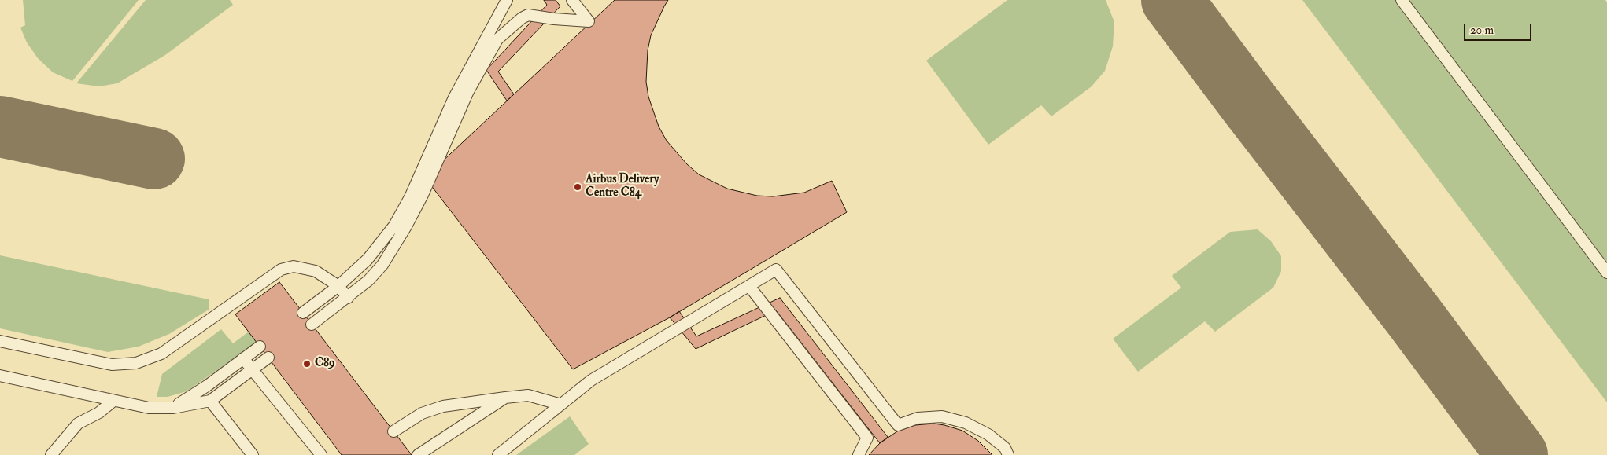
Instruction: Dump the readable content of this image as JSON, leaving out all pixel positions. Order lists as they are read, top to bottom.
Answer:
{
  "places": ["Airbus Delivery Centre C84", "C89"],
  "scale_bar": "20 m"
}
